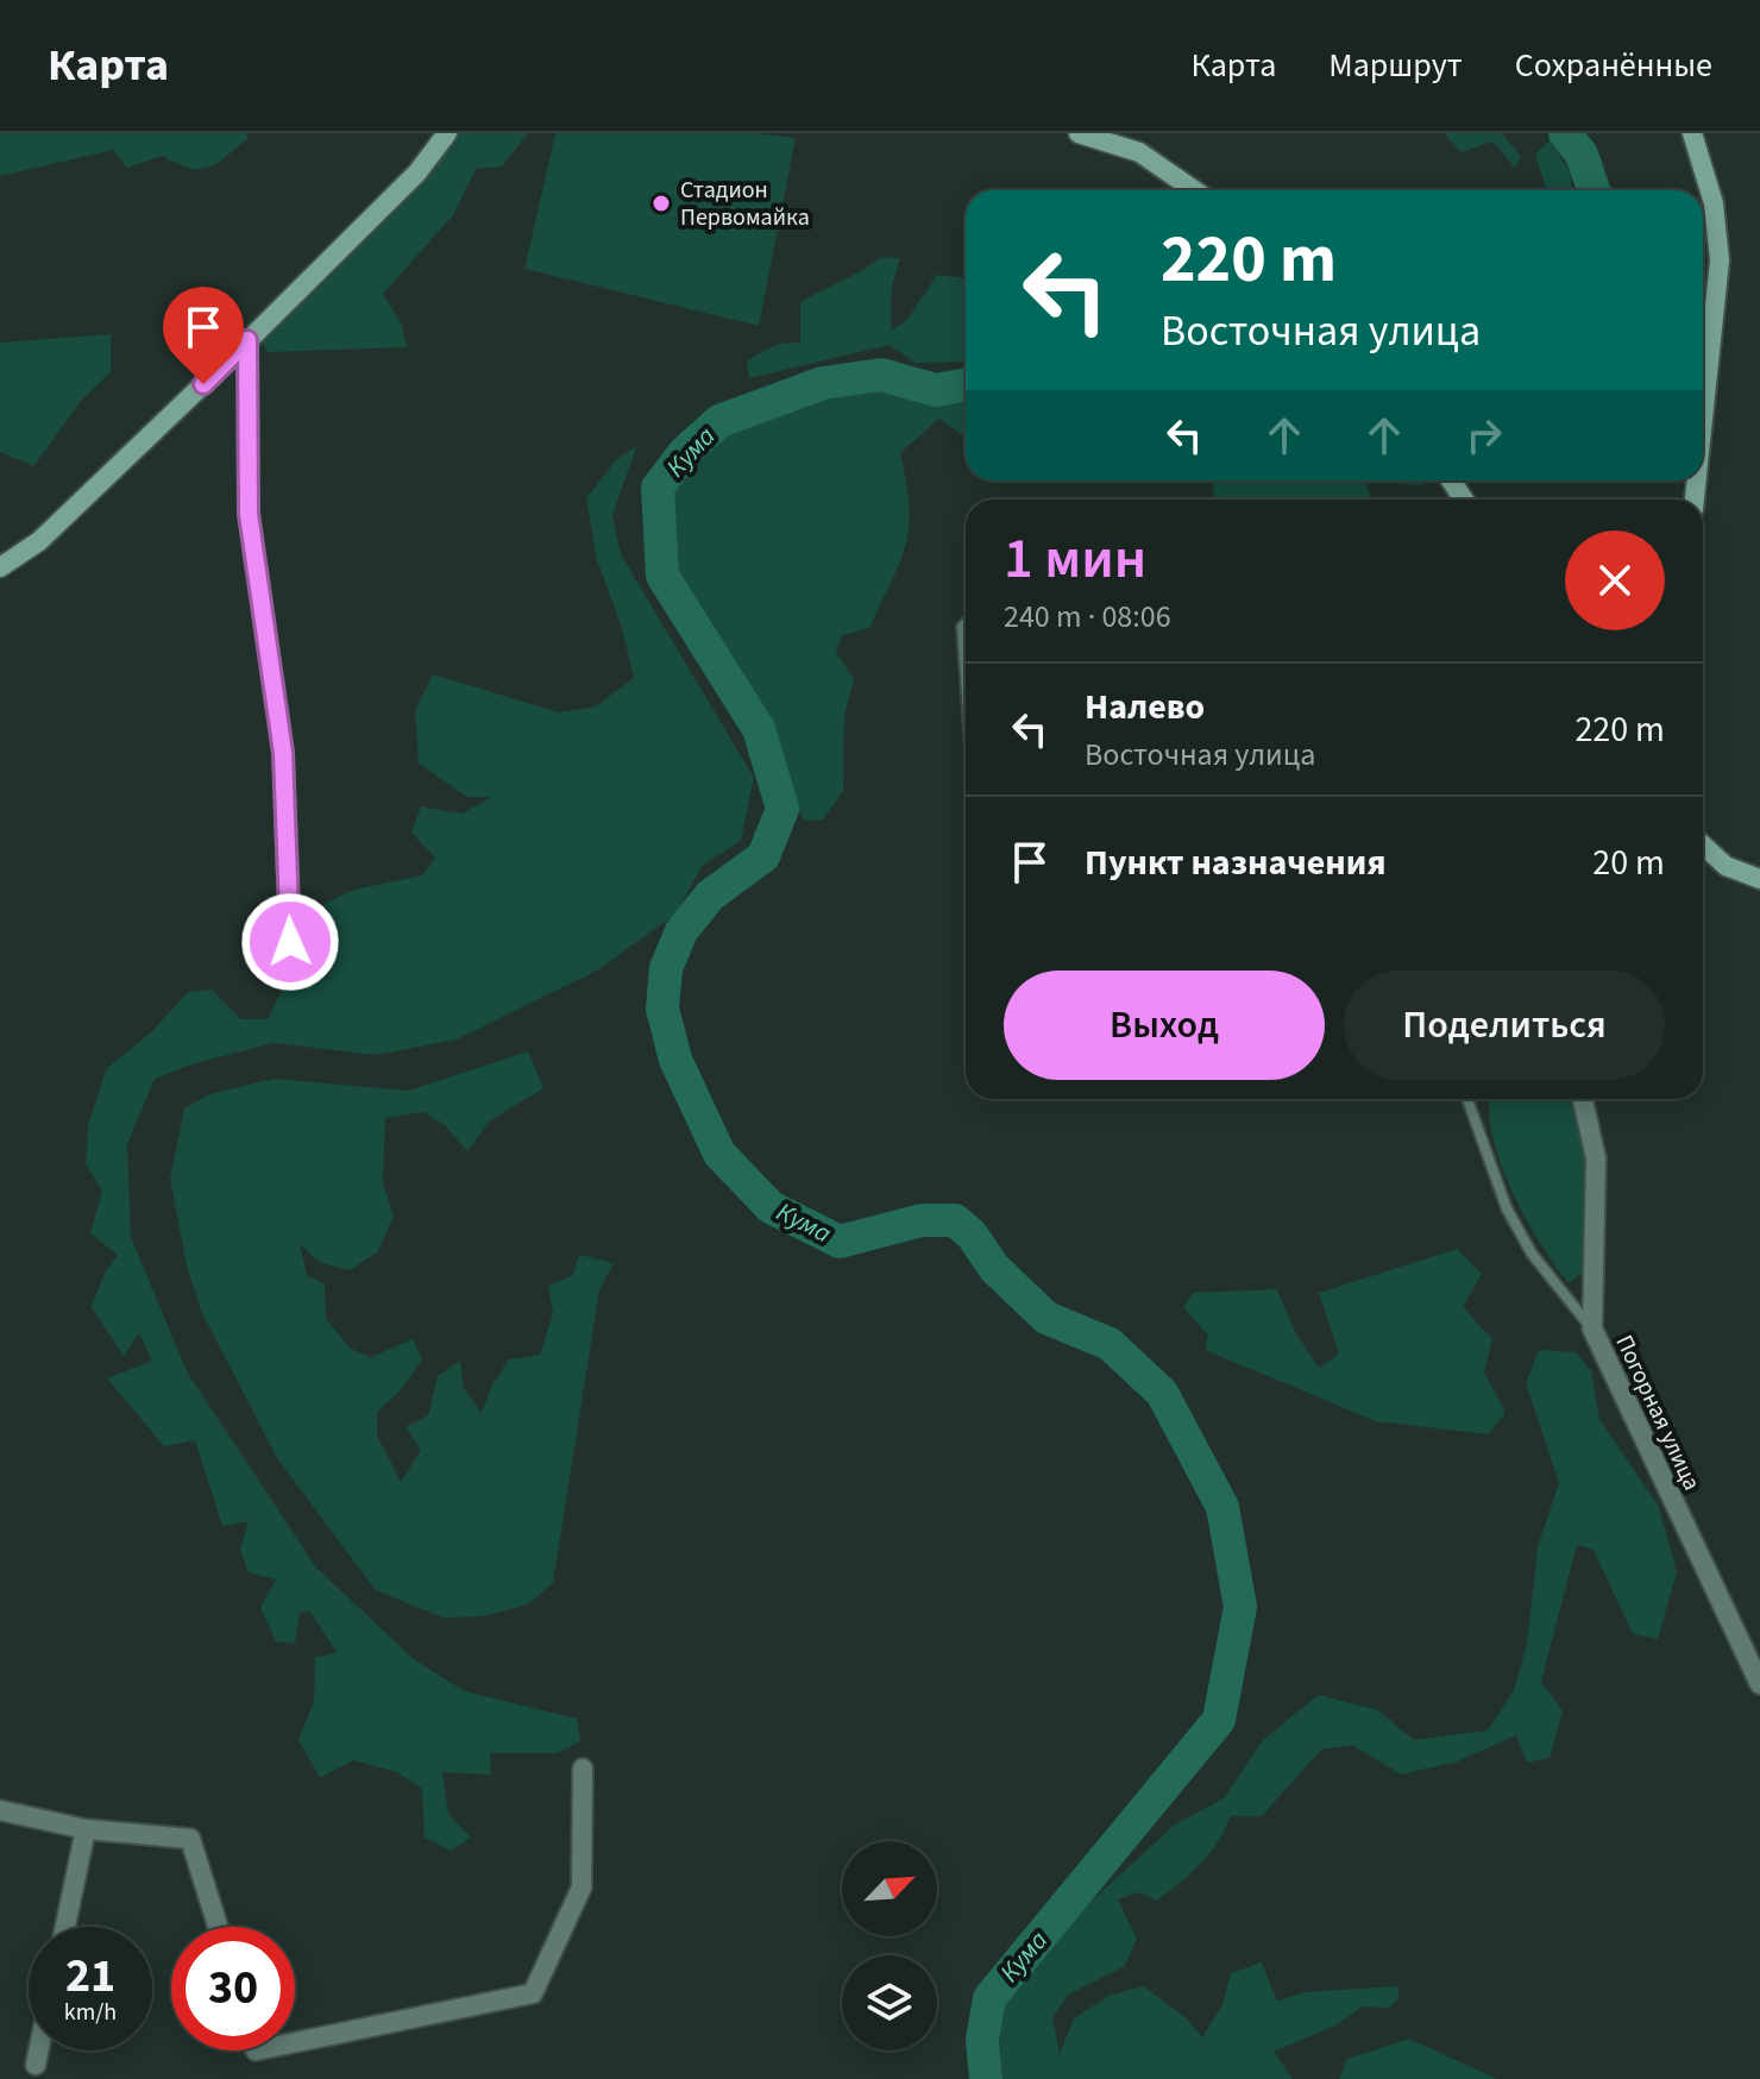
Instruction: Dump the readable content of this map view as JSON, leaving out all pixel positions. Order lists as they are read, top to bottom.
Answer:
{
  "streets": {
    "street": ["Погорная улица"]
  },
  "water": ["Кума"],
  "places": ["Стадион Первомайка"],
  "north": "top right",
  "page": {
    "header": "Карта",
    "nav": ["Карта", "Маршрут", "Сохранённые"],
    "turn": ["220 m", "Восточная улица"],
    "heading": ["1 мин", "240 m · 08:06"],
    "list": [
      {
        "name": "Налево",
        "note": "Восточная улица",
        "value": "220 m"
      },
      {
        "name": "Пункт назначения",
        "value": "20 m"
      }
    ],
    "buttons": ["Выход", "Поделиться"],
    "speed": "21 km/h",
    "limit": "30"
  }
}
